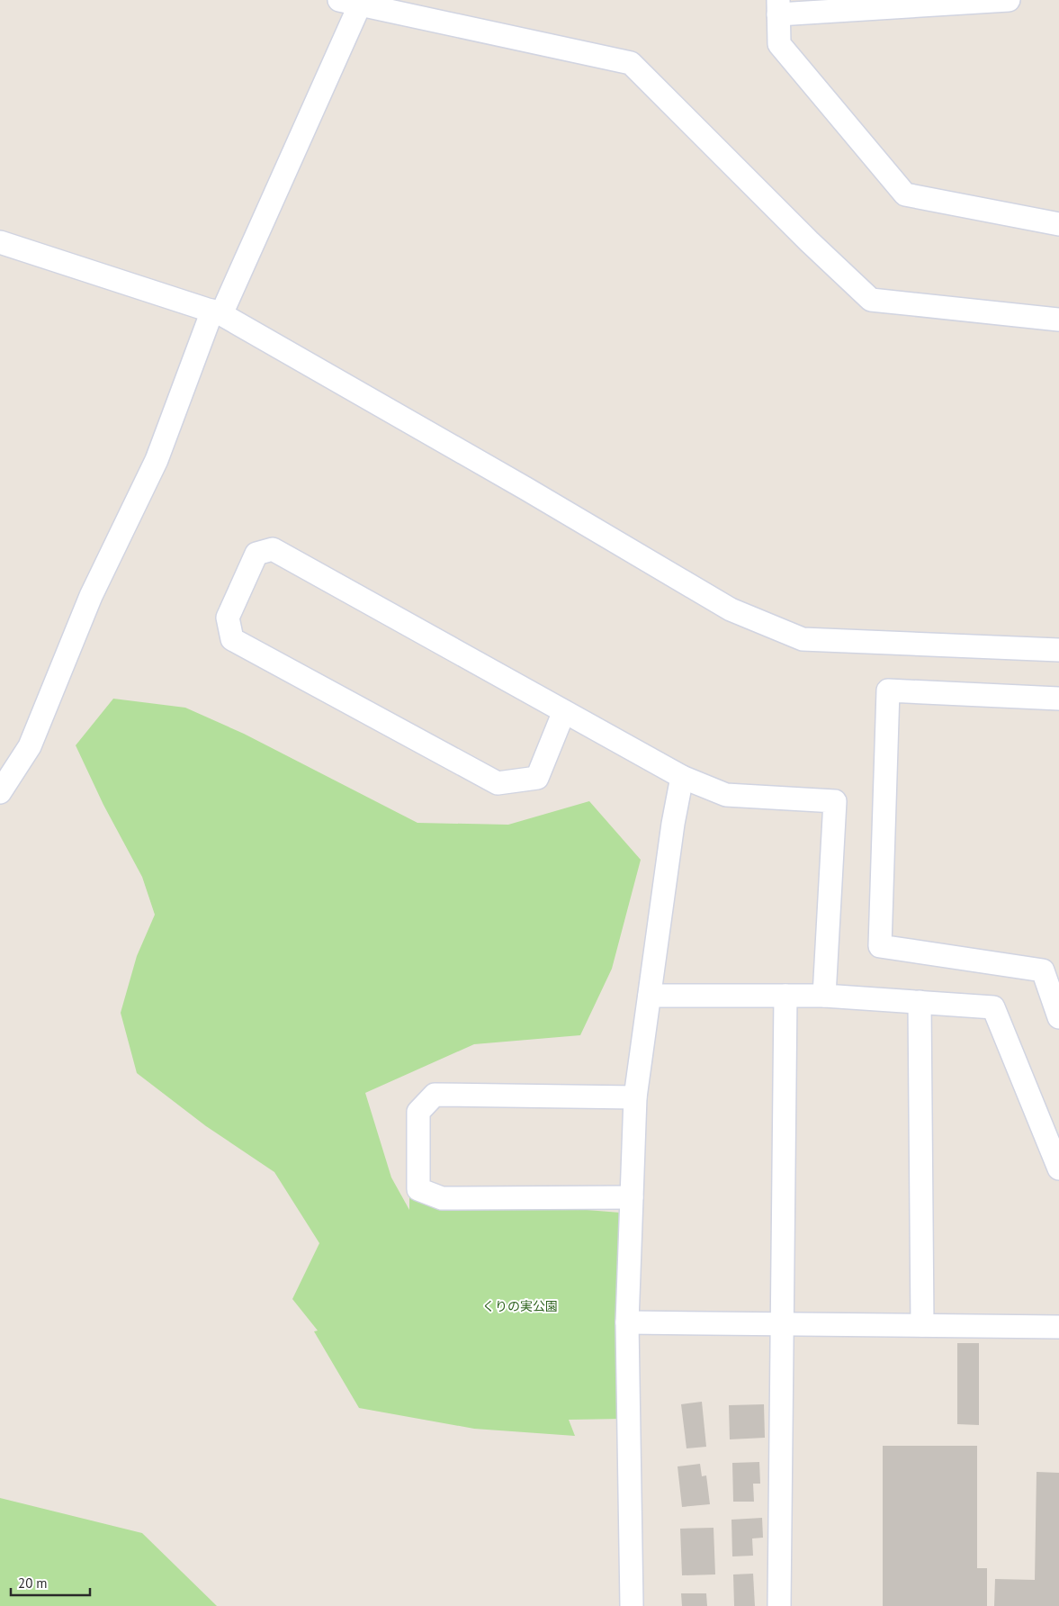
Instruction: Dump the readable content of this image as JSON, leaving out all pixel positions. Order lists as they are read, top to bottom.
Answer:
{
  "parks": ["くりの実公園"],
  "scale_bar": "20 m"
}
